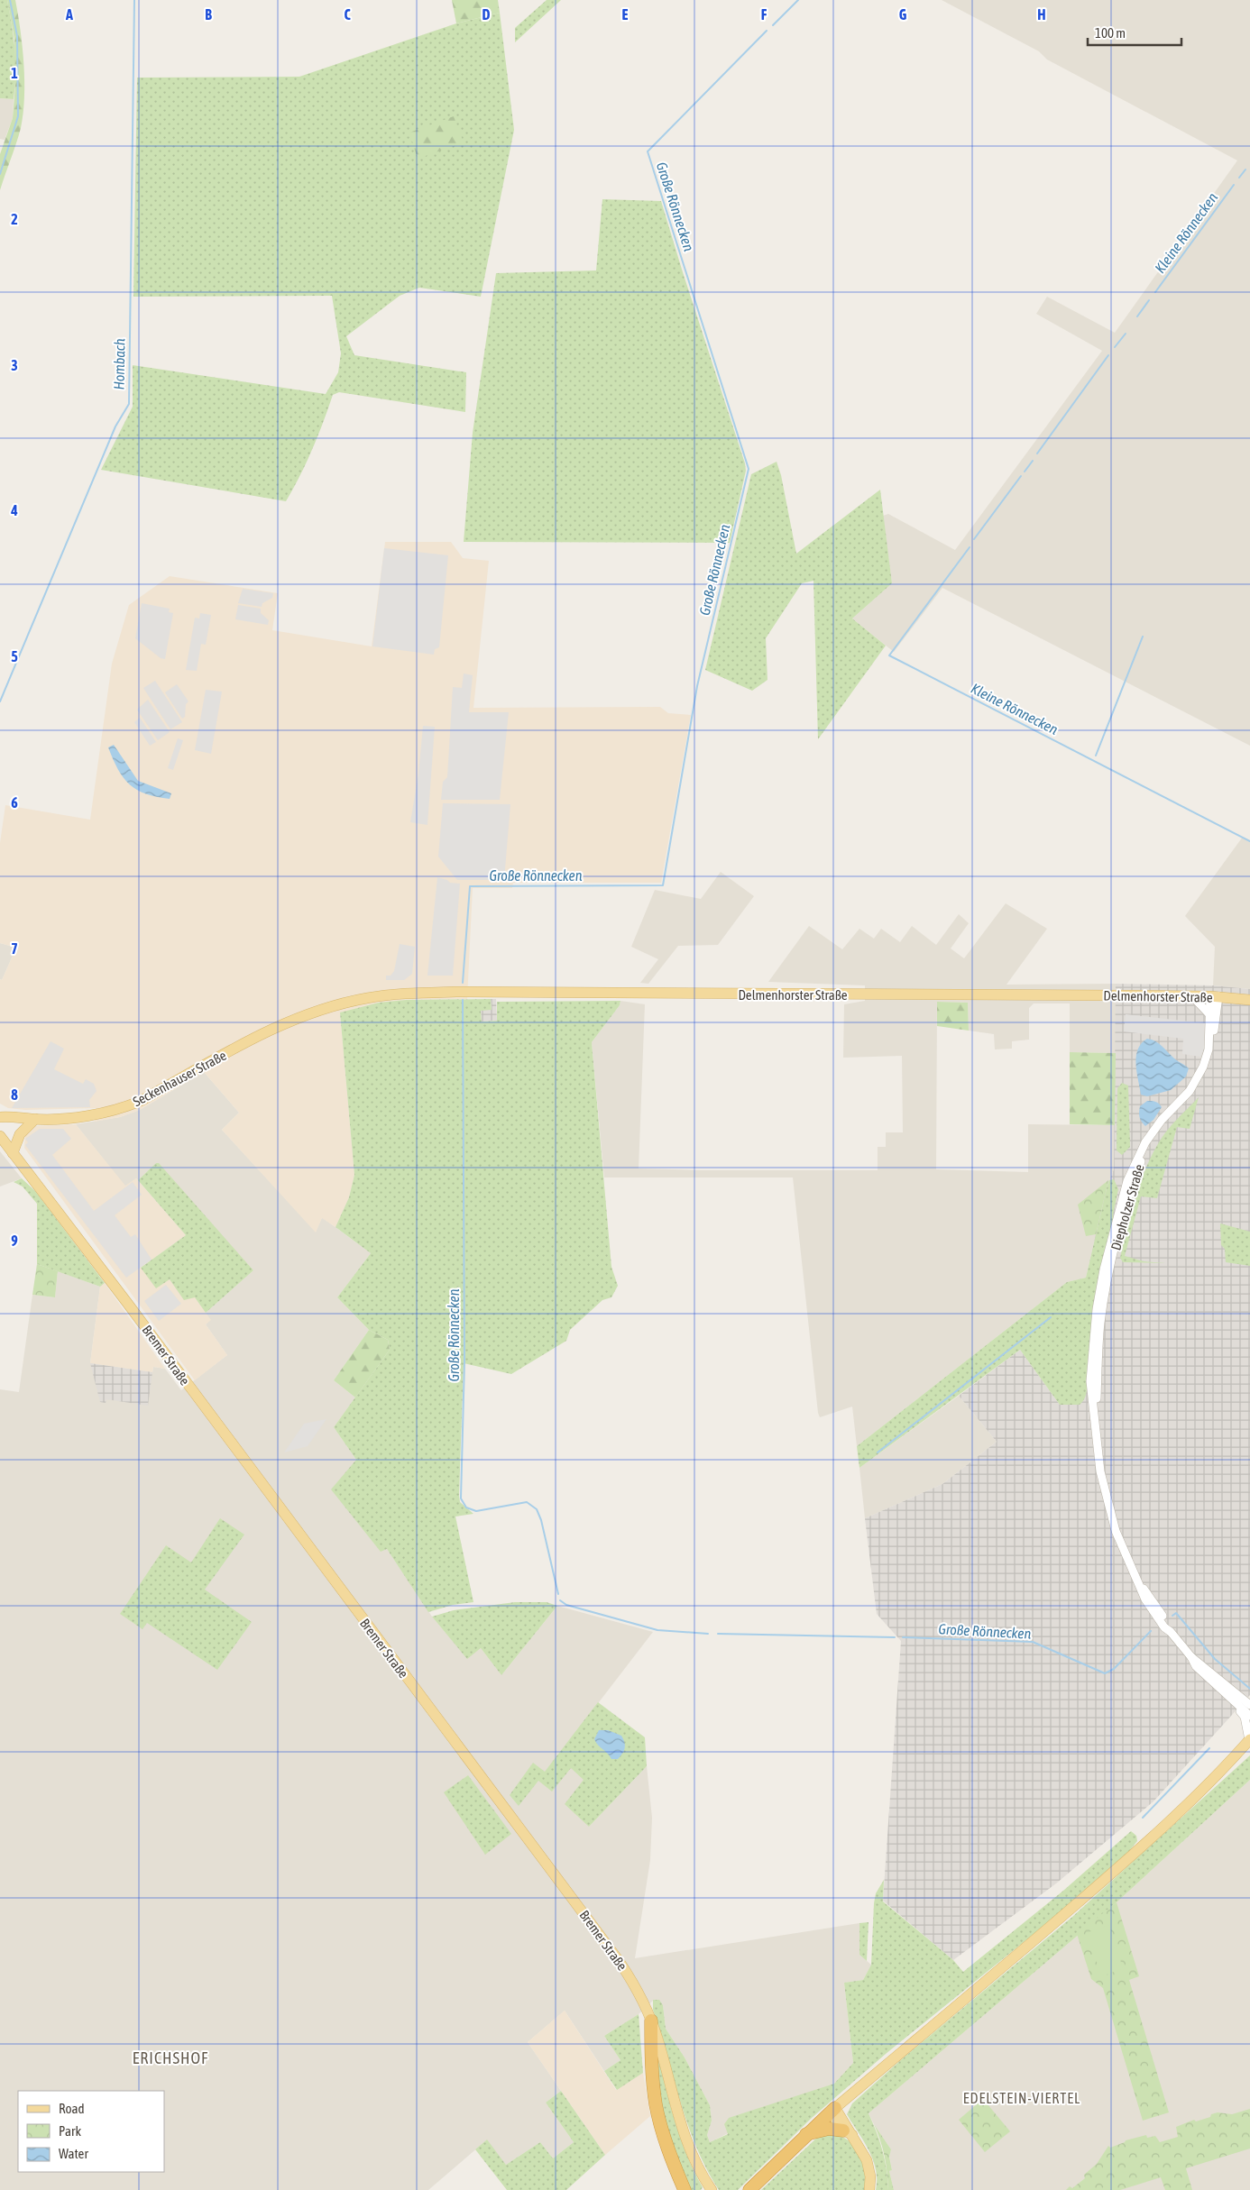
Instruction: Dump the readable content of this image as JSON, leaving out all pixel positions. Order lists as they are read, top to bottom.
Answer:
{
  "streets": {
    "main road": ["Delmenhorster Straße", "Seckenhauser Straße", "Bremer Straße"],
    "street": ["Diepholzer Straße"]
  },
  "crossings": [
    ["Delmenhorster Straße", "Seckenhauser Straße"],
    ["Delmenhorster Straße", "Diepholzer Straße"]
  ],
  "districts": ["ERICHSHOF", "EDELSTEIN-VIERTEL"],
  "water": ["Große Rönnecken", "Kleine Rönnecken", "Hombach"],
  "legend": ["Road", "Park", "Water"],
  "scale_bar": "100 m",
  "grid": {
    "columns": [
      "A",
      "B",
      "C",
      "D",
      "E",
      "F",
      "G",
      "H"
    ],
    "rows": [
      "1",
      "2",
      "3",
      "4",
      "5",
      "6",
      "7",
      "8",
      "9"
    ]
  }
}
